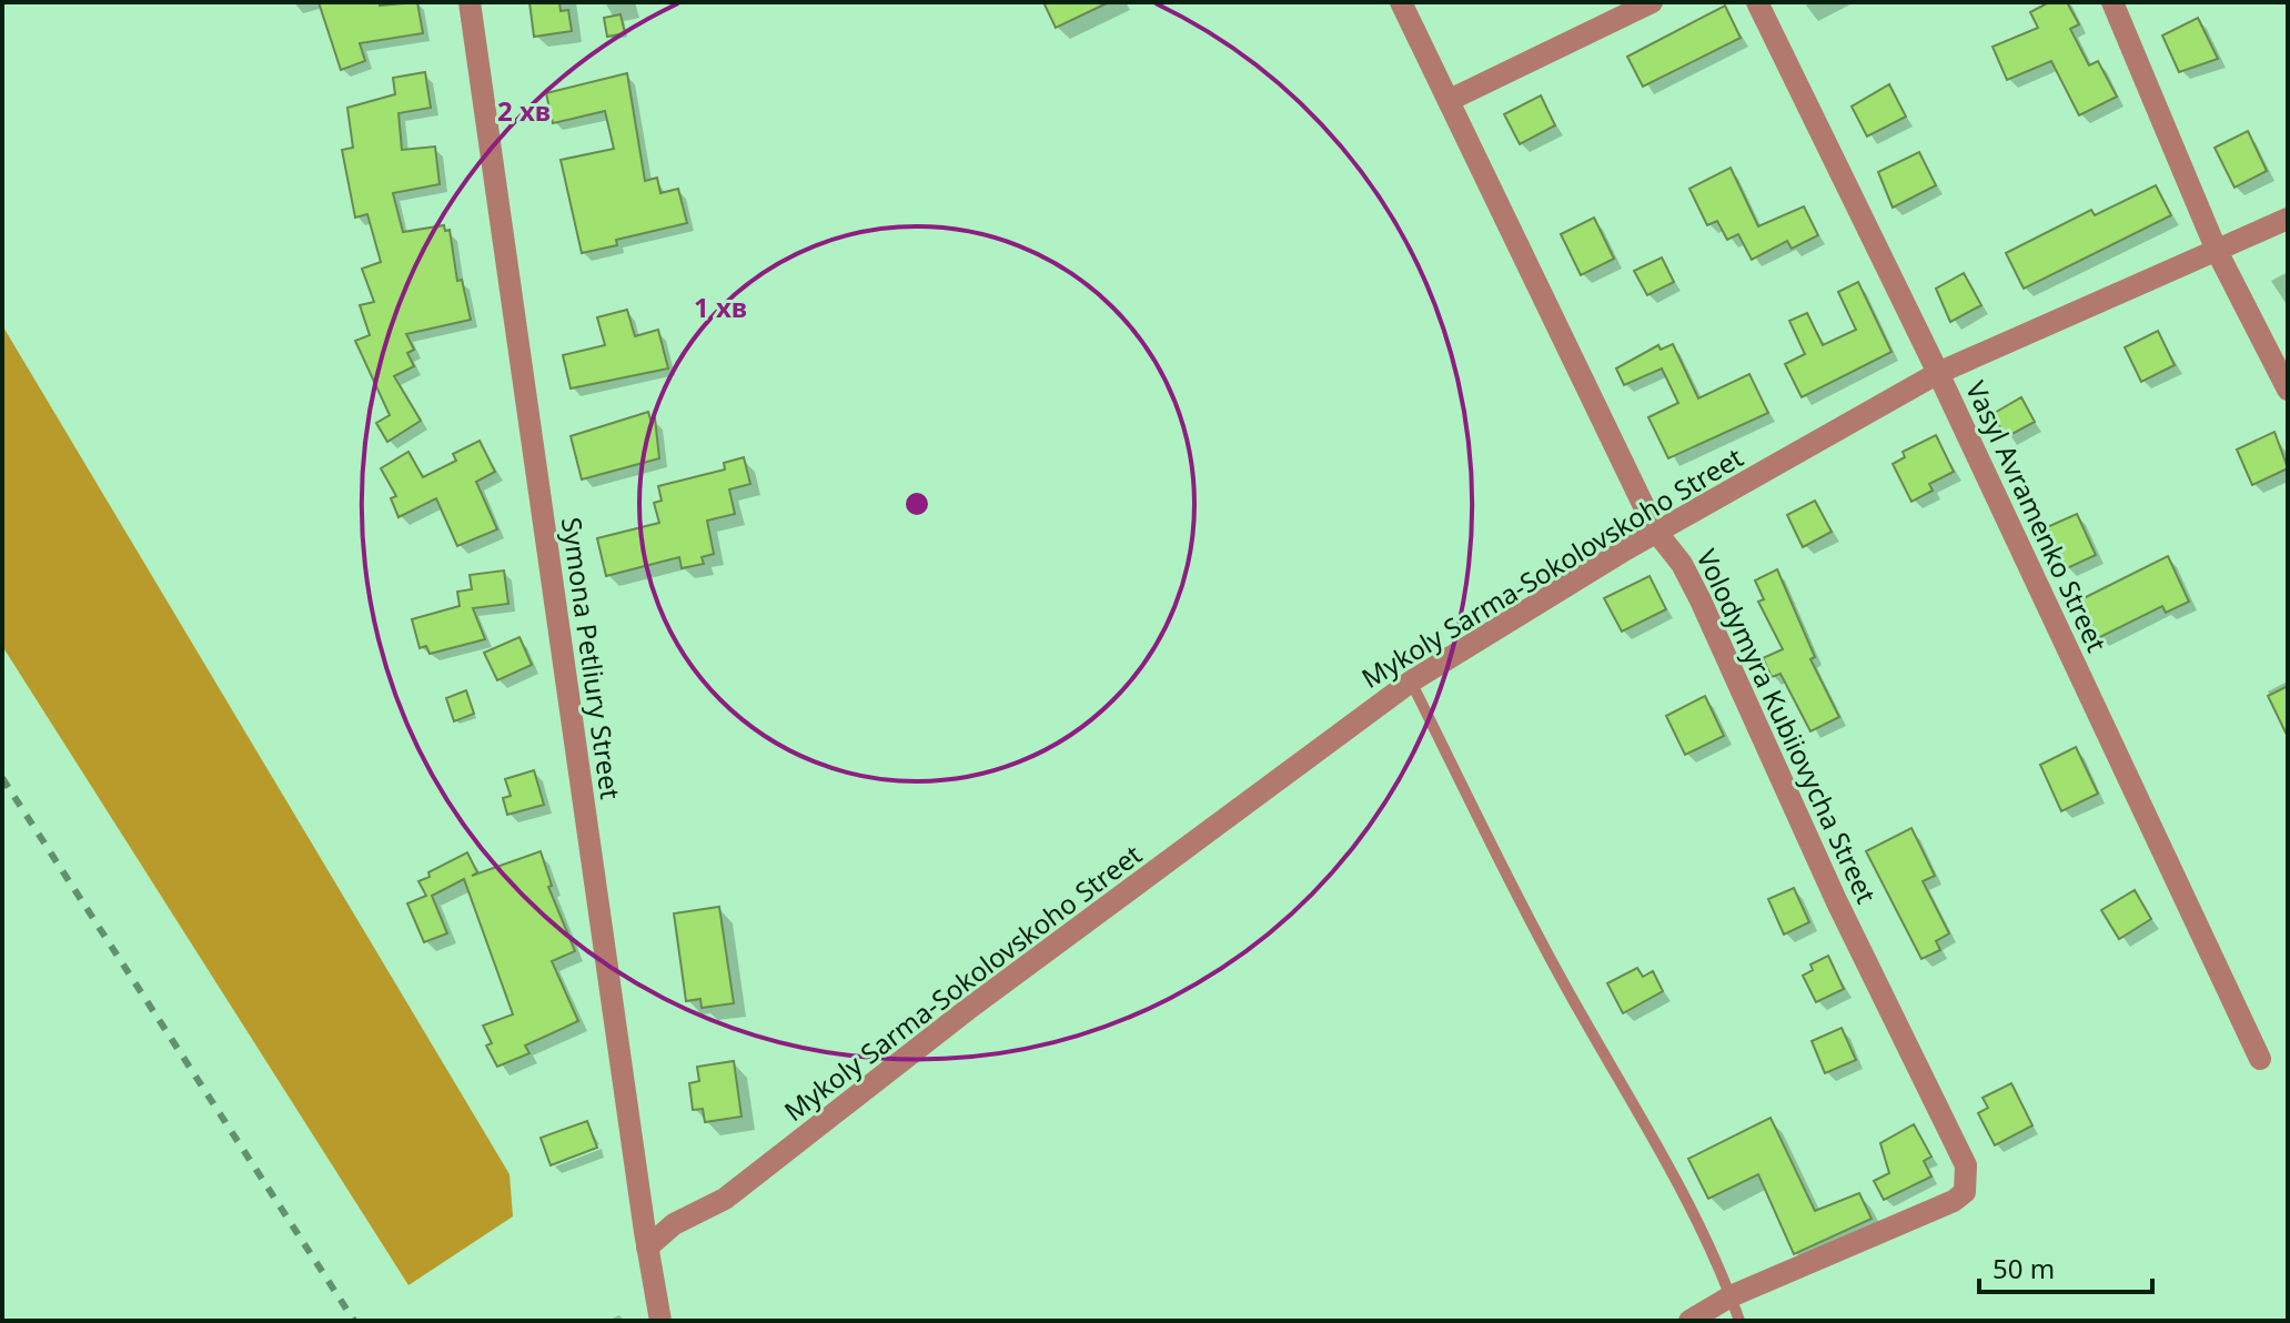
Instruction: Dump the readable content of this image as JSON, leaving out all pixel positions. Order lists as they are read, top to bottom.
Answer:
{
  "streets": {
    "street": [
      "Vasyl Avramenko Street",
      "Mykoly Sarma-Sokolovskoho Street",
      "Symona Petliury Street",
      "Volodymyra Kubiiovycha Street"
    ]
  },
  "crossings": [
    ["Vasyl Avramenko Street", "Mykoly Sarma-Sokolovskoho Street"],
    ["Mykoly Sarma-Sokolovskoho Street", "Symona Petliury Street"],
    ["Mykoly Sarma-Sokolovskoho Street", "Volodymyra Kubiiovycha Street"]
  ],
  "scale_bar": "50 m",
  "rings": ["2 хв", "1 хв"]
}
